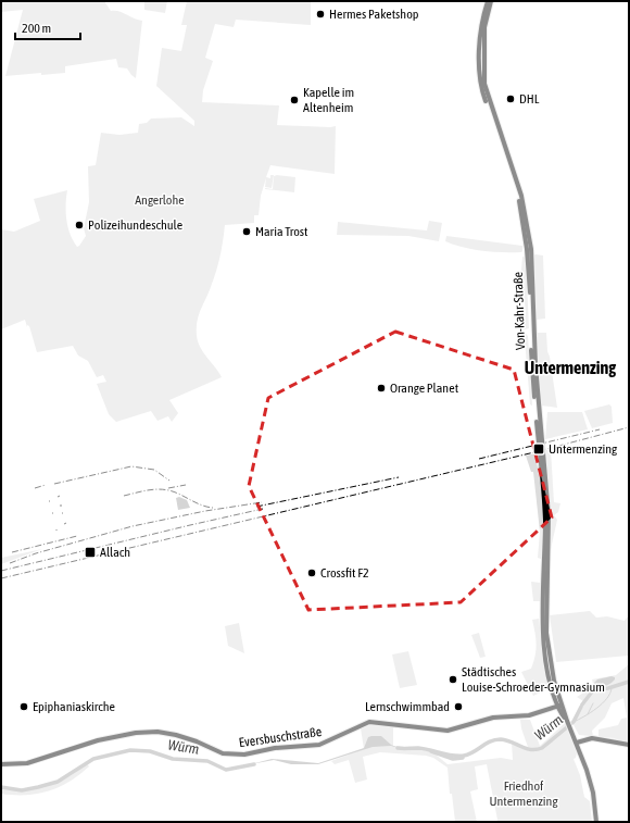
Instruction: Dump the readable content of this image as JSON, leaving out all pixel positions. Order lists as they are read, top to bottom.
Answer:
{
  "streets": {
    "main road": ["Von-Kahr-Straße", "Eversbuschstraße"]
  },
  "crossings": [
    ["Von-Kahr-Straße", "Eversbuschstraße"]
  ],
  "districts": ["Untermenzing"],
  "water": ["Würm"],
  "parks": ["Angerlohe", "Friedhof Untermenzing"],
  "places": {
    "other": [
      "Hermes Paketshop",
      "DHL",
      "Kapelle im Altenheim",
      "Polizeihundeschule",
      "Maria Trost",
      "Orange Planet",
      "Crossfit F2",
      "Städtisches Louise-Schroeder-Gymnasium",
      "Epiphaniaskirche",
      "Lernschwimmbad"
    ],
    "transit": ["Untermenzing", "Allach"]
  },
  "scale_bar": "200 m"
}
